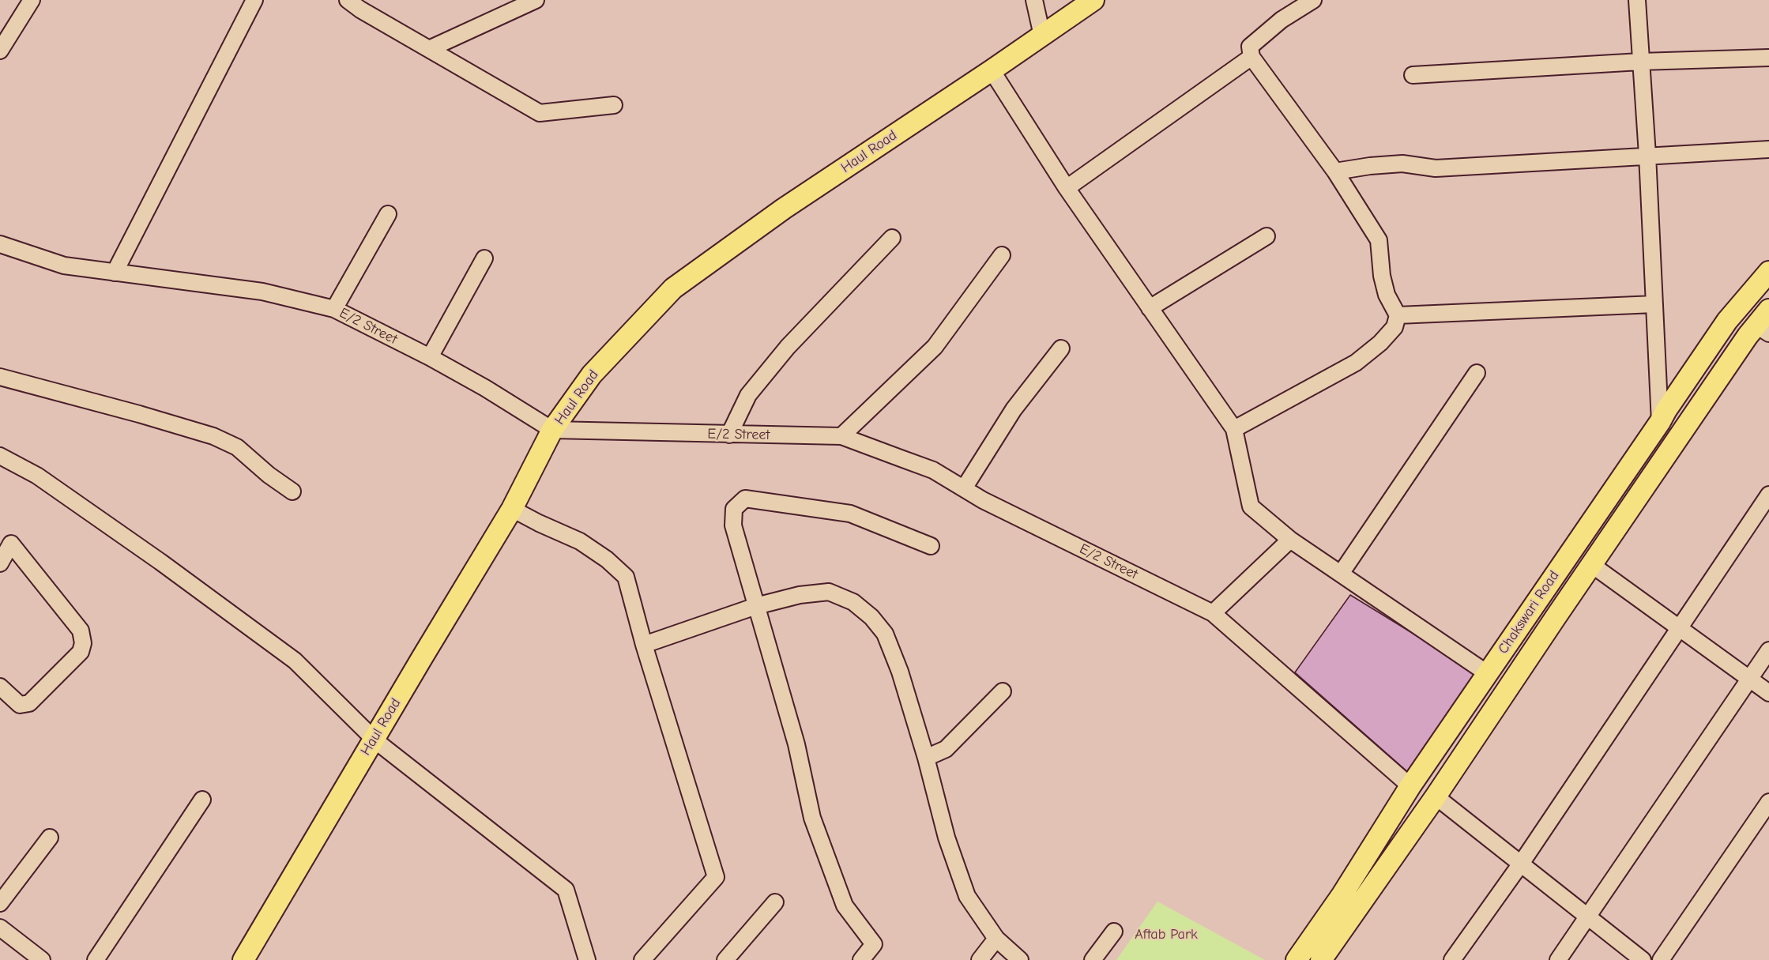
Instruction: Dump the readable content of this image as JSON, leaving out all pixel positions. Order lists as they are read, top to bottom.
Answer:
{
  "streets": {
    "main road": ["Haul Road", "Chakswari Road"],
    "street": ["E/2 Street"]
  },
  "crossings": [
    ["Haul Road", "E/2 Street"],
    ["E/2 Street", "Chakswari Road"]
  ],
  "parks": ["Aftab Park"]
}
